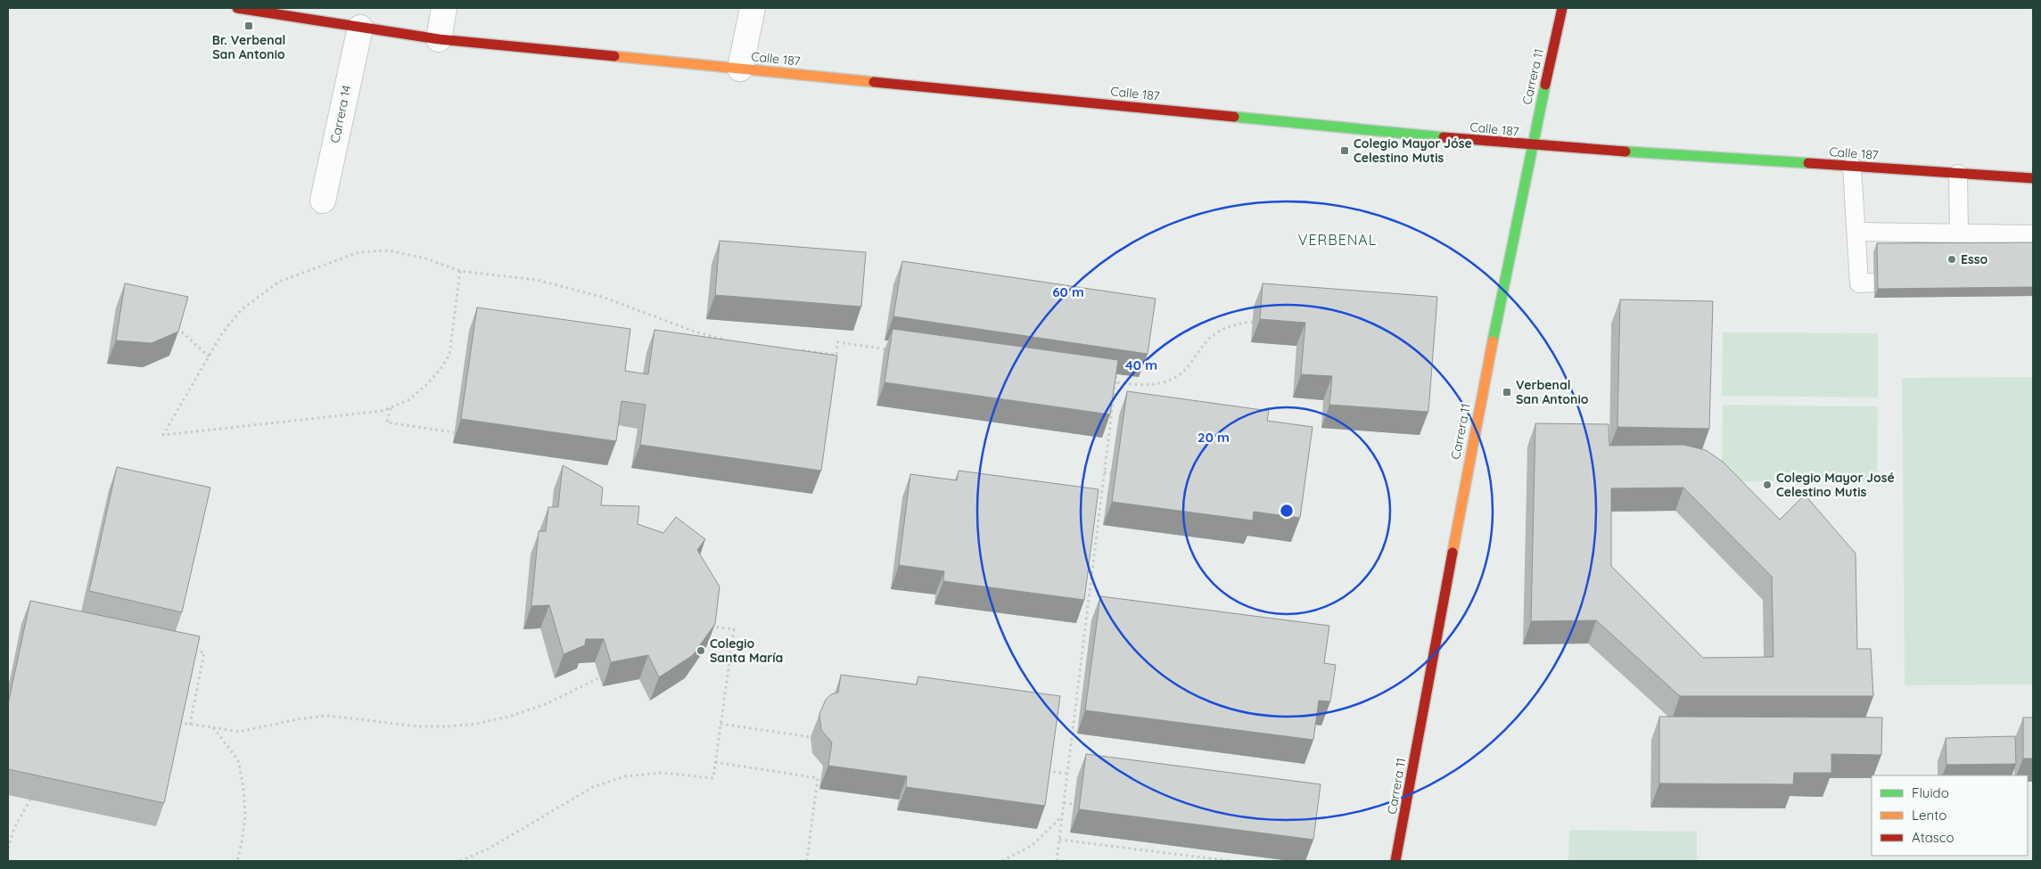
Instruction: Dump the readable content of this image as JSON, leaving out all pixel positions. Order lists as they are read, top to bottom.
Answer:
{
  "streets": {
    "street": ["Calle 187", "Carrera 11", "Carrera 14"]
  },
  "crossings": [
    ["Calle 187", "Carrera 11"],
    ["Calle 187", "Carrera 14"]
  ],
  "districts": ["VERBENAL"],
  "places": {
    "transit": ["Br. Verbenal San Antonio", "Colegio Mayor Jóse Celestino Mutis", "Verbenal San Antonio"],
    "other": ["Esso", "Colegio Mayor José Celestino Mutis", "Colegio Santa María"]
  },
  "legend": ["Fluido", "Lento", "Atasco"],
  "rings": ["60 m", "40 m", "20 m"]
}
